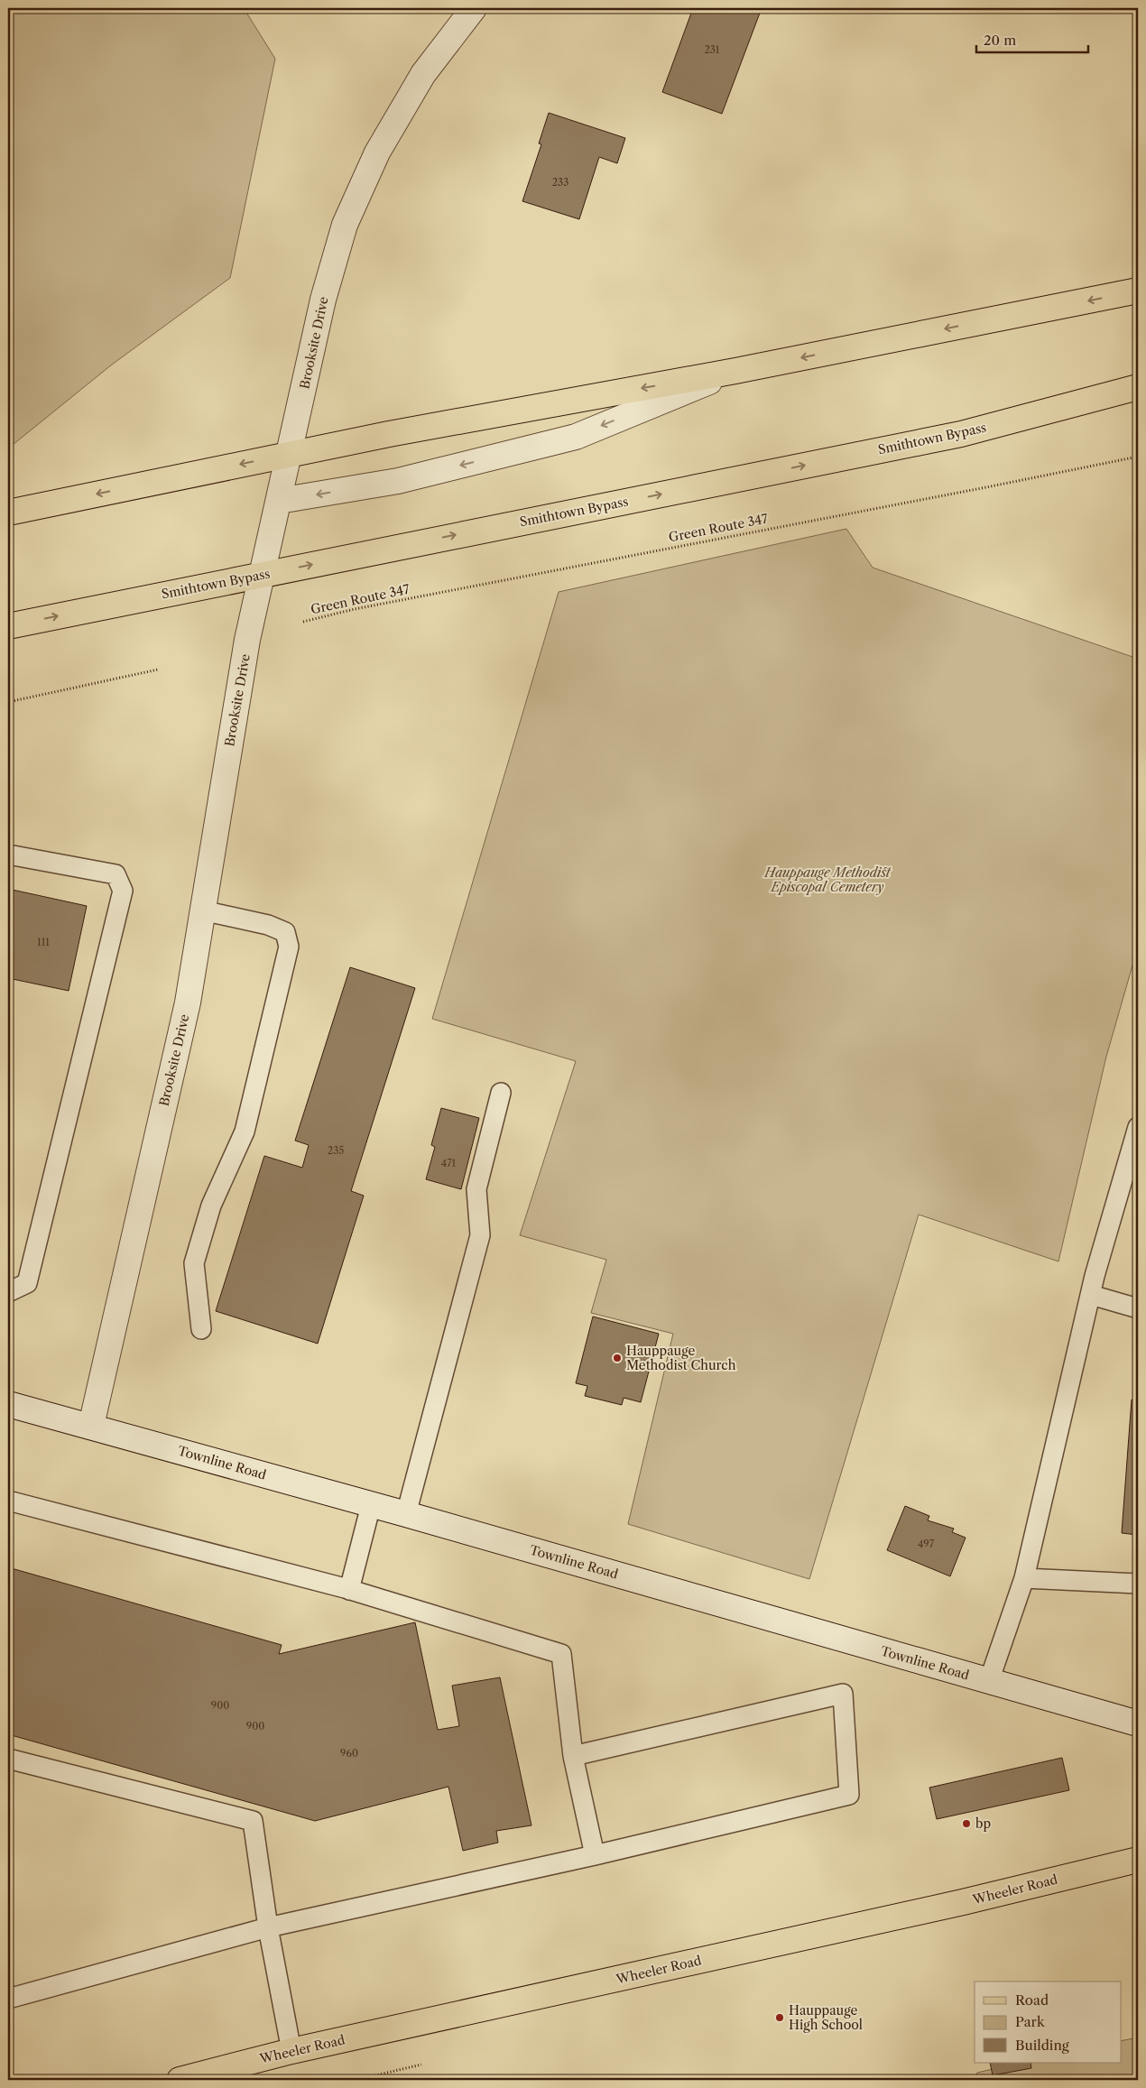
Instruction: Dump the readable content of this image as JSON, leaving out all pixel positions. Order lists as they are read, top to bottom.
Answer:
{
  "streets": {
    "main road": ["Smithtown Bypass", "Wheeler Road"],
    "street": ["Brooksite Drive", "Townline Road"],
    "path": ["Green Route 347"]
  },
  "crossings": [
    ["Brooksite Drive", "Smithtown Bypass"],
    ["Brooksite Drive", "Townline Road"]
  ],
  "parks": ["Hauppauge Methodist Episcopal Cemetery"],
  "places": ["Hauppauge Methodist Church", "bp", "Hauppauge High School"],
  "house_numbers": [
    "231",
    "233",
    "111",
    "235",
    "471",
    "497",
    "900",
    "900",
    "960"
  ],
  "legend": ["Road", "Park", "Building"],
  "scale_bar": "20 m"
}
